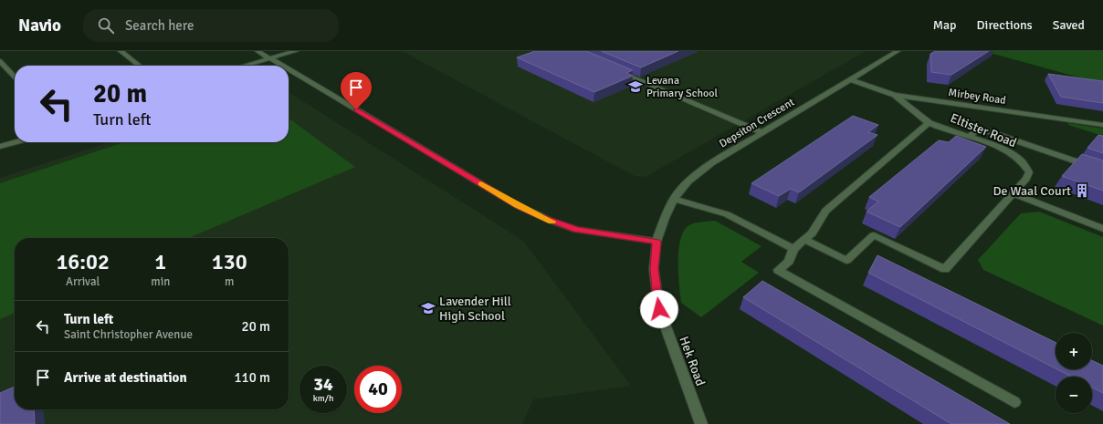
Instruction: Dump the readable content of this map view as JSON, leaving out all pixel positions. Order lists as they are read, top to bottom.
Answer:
{
  "streets": {
    "street": [
      "Mirbey Road",
      "Depsiton Crescent",
      "Eltister Road",
      "Hek Road"
    ]
  },
  "crossings": [
    ["Mirbey Road", "Depsiton Crescent"],
    ["Mirbey Road", "Eltister Road"],
    ["Depsiton Crescent", "Hek Road"]
  ],
  "places": {
    "school or university": ["Levana Primary School", "Lavender Hill High School"],
    "building": ["De Waal Court"]
  },
  "page": {
    "header": "Navio",
    "search": "Search here",
    "nav": ["Map", "Directions", "Saved"],
    "turn": ["20 m", "Turn left"],
    "eta": [
      "16:02",
      "Arrival",
      "1",
      "min",
      "130",
      "m"
    ],
    "list": [
      {
        "name": "Turn left",
        "note": "Saint Christopher Avenue",
        "value": "20 m"
      },
      {
        "name": "Arrive at destination",
        "value": "110 m"
      }
    ],
    "map_buttons": ["+", "−"],
    "speed": "34 km/h",
    "limit": "40"
  }
}
